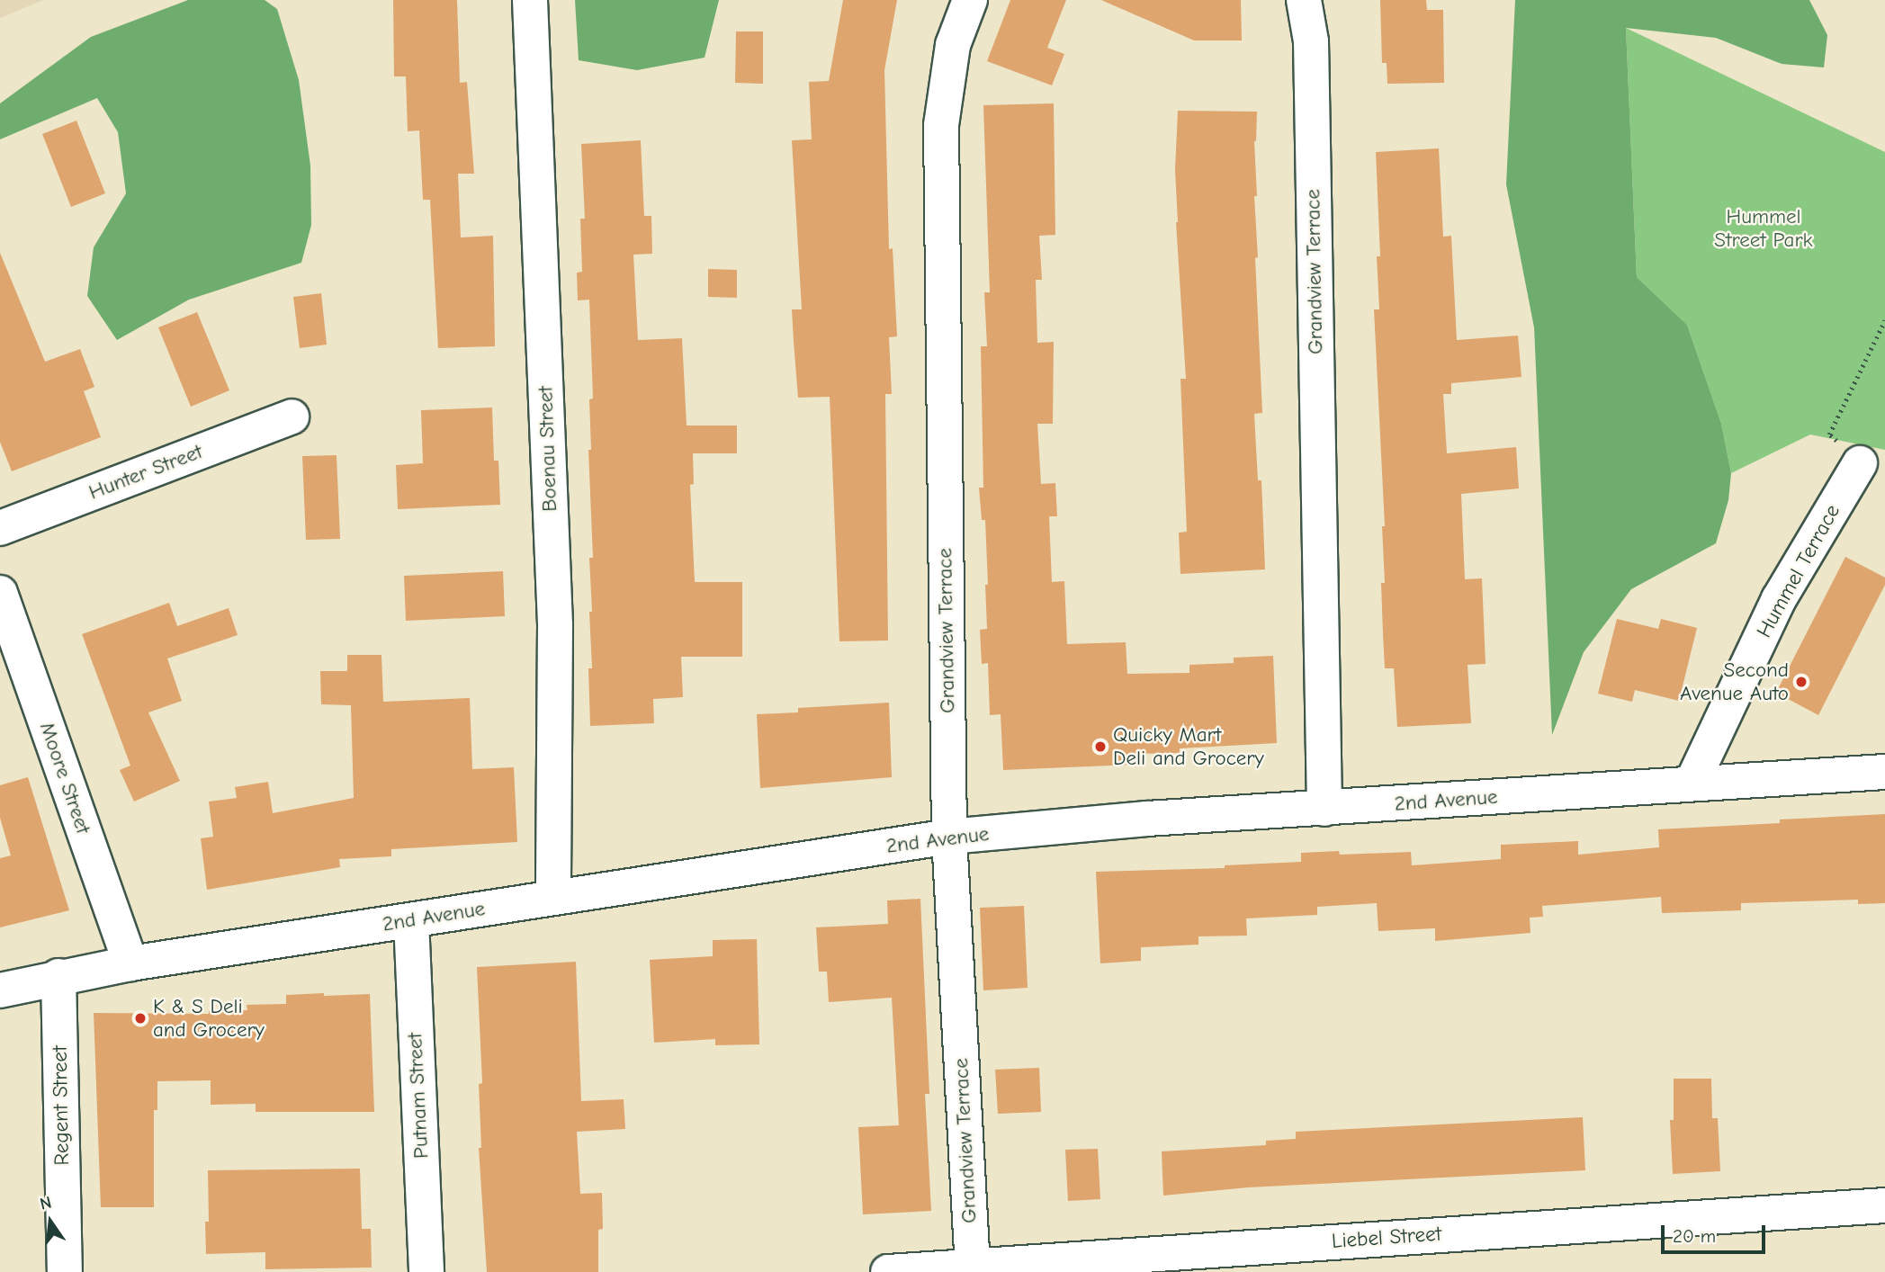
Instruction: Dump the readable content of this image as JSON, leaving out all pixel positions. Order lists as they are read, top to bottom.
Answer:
{
  "streets": {
    "street": [
      "Grandview Terrace",
      "Boenau Street",
      "Hunter Street",
      "Hummel Terrace",
      "Moore Street",
      "2nd Avenue",
      "Putnam Street",
      "Regent Street",
      "Liebel Street"
    ]
  },
  "crossings": [
    ["Grandview Terrace", "2nd Avenue"],
    ["Grandview Terrace", "Liebel Street"],
    ["Boenau Street", "2nd Avenue"],
    ["Hummel Terrace", "2nd Avenue"],
    ["Moore Street", "2nd Avenue"],
    ["2nd Avenue", "Putnam Street"],
    ["2nd Avenue", "Regent Street"]
  ],
  "parks": ["Hummel Street Park"],
  "places": ["Second Avenue Auto", "Quicky Mart Deli and Grocery", "K & S Deli and Grocery"],
  "scale_bar": "20 m",
  "north": "top"
}
